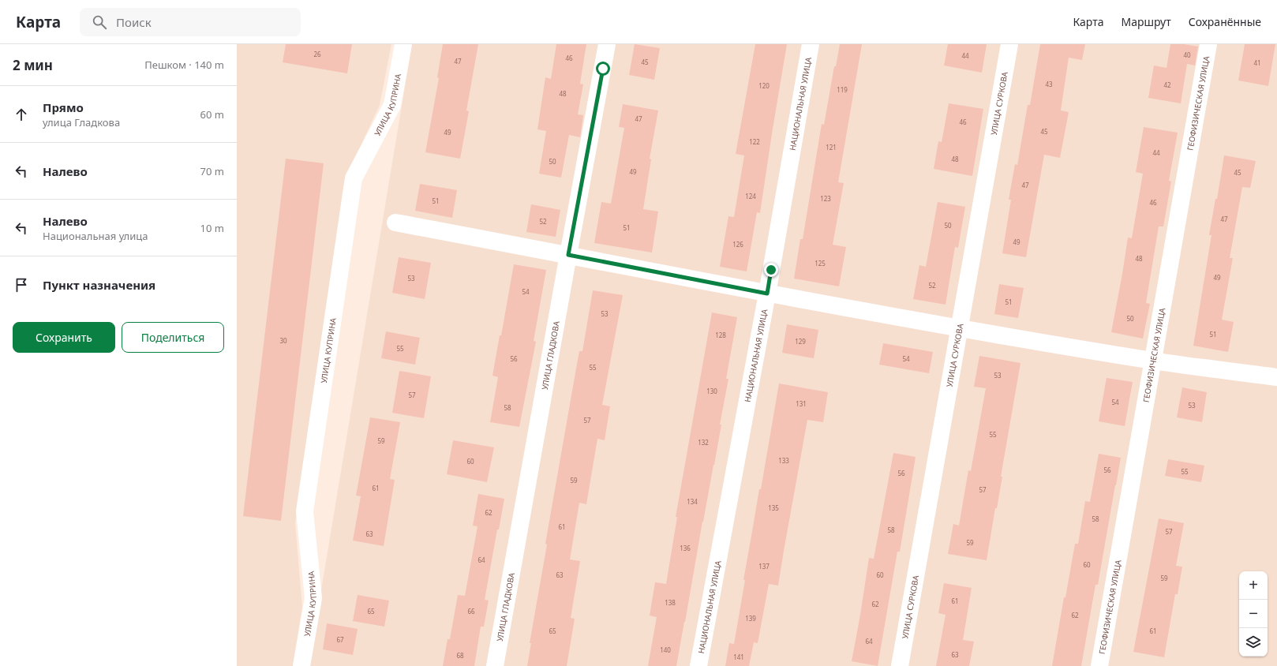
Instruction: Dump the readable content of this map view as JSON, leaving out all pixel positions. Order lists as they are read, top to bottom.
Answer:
{
  "streets": {
    "street": [
      "НАЦИОНАЛЬНАЯ УЛИЦА",
      "УЛИЦА СУРКОВА",
      "ГЕОФИЗИЧЕСКАЯ УЛИЦА",
      "УЛИЦА КУПРИНА",
      "УЛИЦА ГЛАДКОВА"
    ]
  },
  "house_numbers": [
    "26",
    "40",
    "44",
    "46",
    "47",
    "45",
    "41",
    "43",
    "42",
    "120",
    "119",
    "48",
    "47",
    "46",
    "45",
    "49",
    "122",
    "121",
    "44",
    "48",
    "50",
    "49",
    "45",
    "47",
    "124",
    "123",
    "51",
    "46",
    "47",
    "52",
    "50",
    "51",
    "49",
    "126",
    "48",
    "125",
    "49",
    "53",
    "52",
    "54",
    "51",
    "53",
    "50",
    "51",
    "128",
    "30",
    "129",
    "55",
    "56",
    "54",
    "55",
    "53",
    "130",
    "57",
    "54",
    "131",
    "53",
    "58",
    "57",
    "55",
    "59",
    "132",
    "133",
    "60",
    "56",
    "55",
    "56",
    "59",
    "61",
    "57",
    "134",
    "135",
    "62",
    "58",
    "61",
    "58",
    "57",
    "63",
    "59",
    "136",
    "64",
    "60",
    "137",
    "63",
    "60",
    "59",
    "61",
    "138",
    "62",
    "65",
    "66",
    "62",
    "139",
    "65",
    "61",
    "67",
    "64",
    "140",
    "63",
    "68",
    "141"
  ],
  "page": {
    "header": "Карта",
    "search": "Поиск",
    "nav": ["Карта", "Маршрут", "Сохранённые"],
    "heading": ["2 мин", "Пешком · 140 m"],
    "list": [
      ["Прямо", "улица Гладкова", "60 m"],
      ["Налево", "70 m"],
      ["Налево", "Национальная улица", "10 m"],
      "Пункт назначения"
    ],
    "buttons": ["Сохранить", "Поделиться"],
    "map_buttons": ["+", "−"]
  }
}
